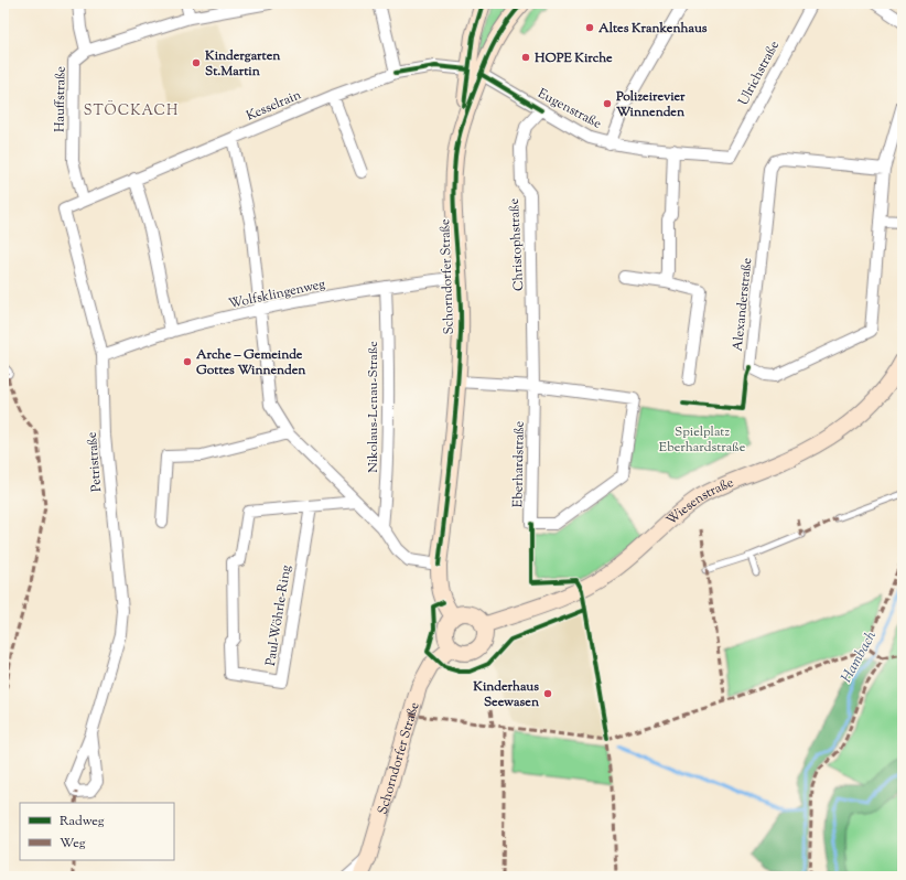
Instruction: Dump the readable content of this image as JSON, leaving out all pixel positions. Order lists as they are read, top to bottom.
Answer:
{
  "streets": {
    "street": [
      "Ulrichstraße",
      "Hauffstraße",
      "Kesselrain",
      "Eugenstraße",
      "Christophstraße",
      "Schorndorfer Straße",
      "Wolfsklingenweg",
      "Alexanderstraße",
      "Nikolaus-Lenau-Straße",
      "Petristraße",
      "Eberhardstraße",
      "Wiesenstraße",
      "Paul-Wöhrle-Ring"
    ]
  },
  "crossings": [
    ["Ulrichstraße", "Eugenstraße"],
    ["Hauffstraße", "Kesselrain"],
    ["Hauffstraße", "Petristraße"],
    ["Kesselrain", "Eugenstraße"],
    ["Kesselrain", "Schorndorfer Straße"],
    ["Kesselrain", "Petristraße"],
    ["Eugenstraße", "Christophstraße"],
    ["Eugenstraße", "Schorndorfer Straße"],
    ["Christophstraße", "Eberhardstraße"],
    ["Schorndorfer Straße", "Wolfsklingenweg"],
    ["Schorndorfer Straße", "Eberhardstraße"],
    ["Schorndorfer Straße", "Wiesenstraße"],
    ["Wolfsklingenweg", "Nikolaus-Lenau-Straße"],
    ["Wolfsklingenweg", "Petristraße"]
  ],
  "districts": ["STÖCKACH"],
  "water": ["Hambach"],
  "parks": ["Spielplatz Eberhardstraße"],
  "places": [
    "Altes Krankenhaus",
    "HOPE Kirche",
    "Kindergarten St.Martin",
    "Polizeirevier Winnenden",
    "Arche – Gemeinde Gottes Winnenden",
    "Kinderhaus Seewasen"
  ],
  "legend": ["Radweg", "Weg"]
}
